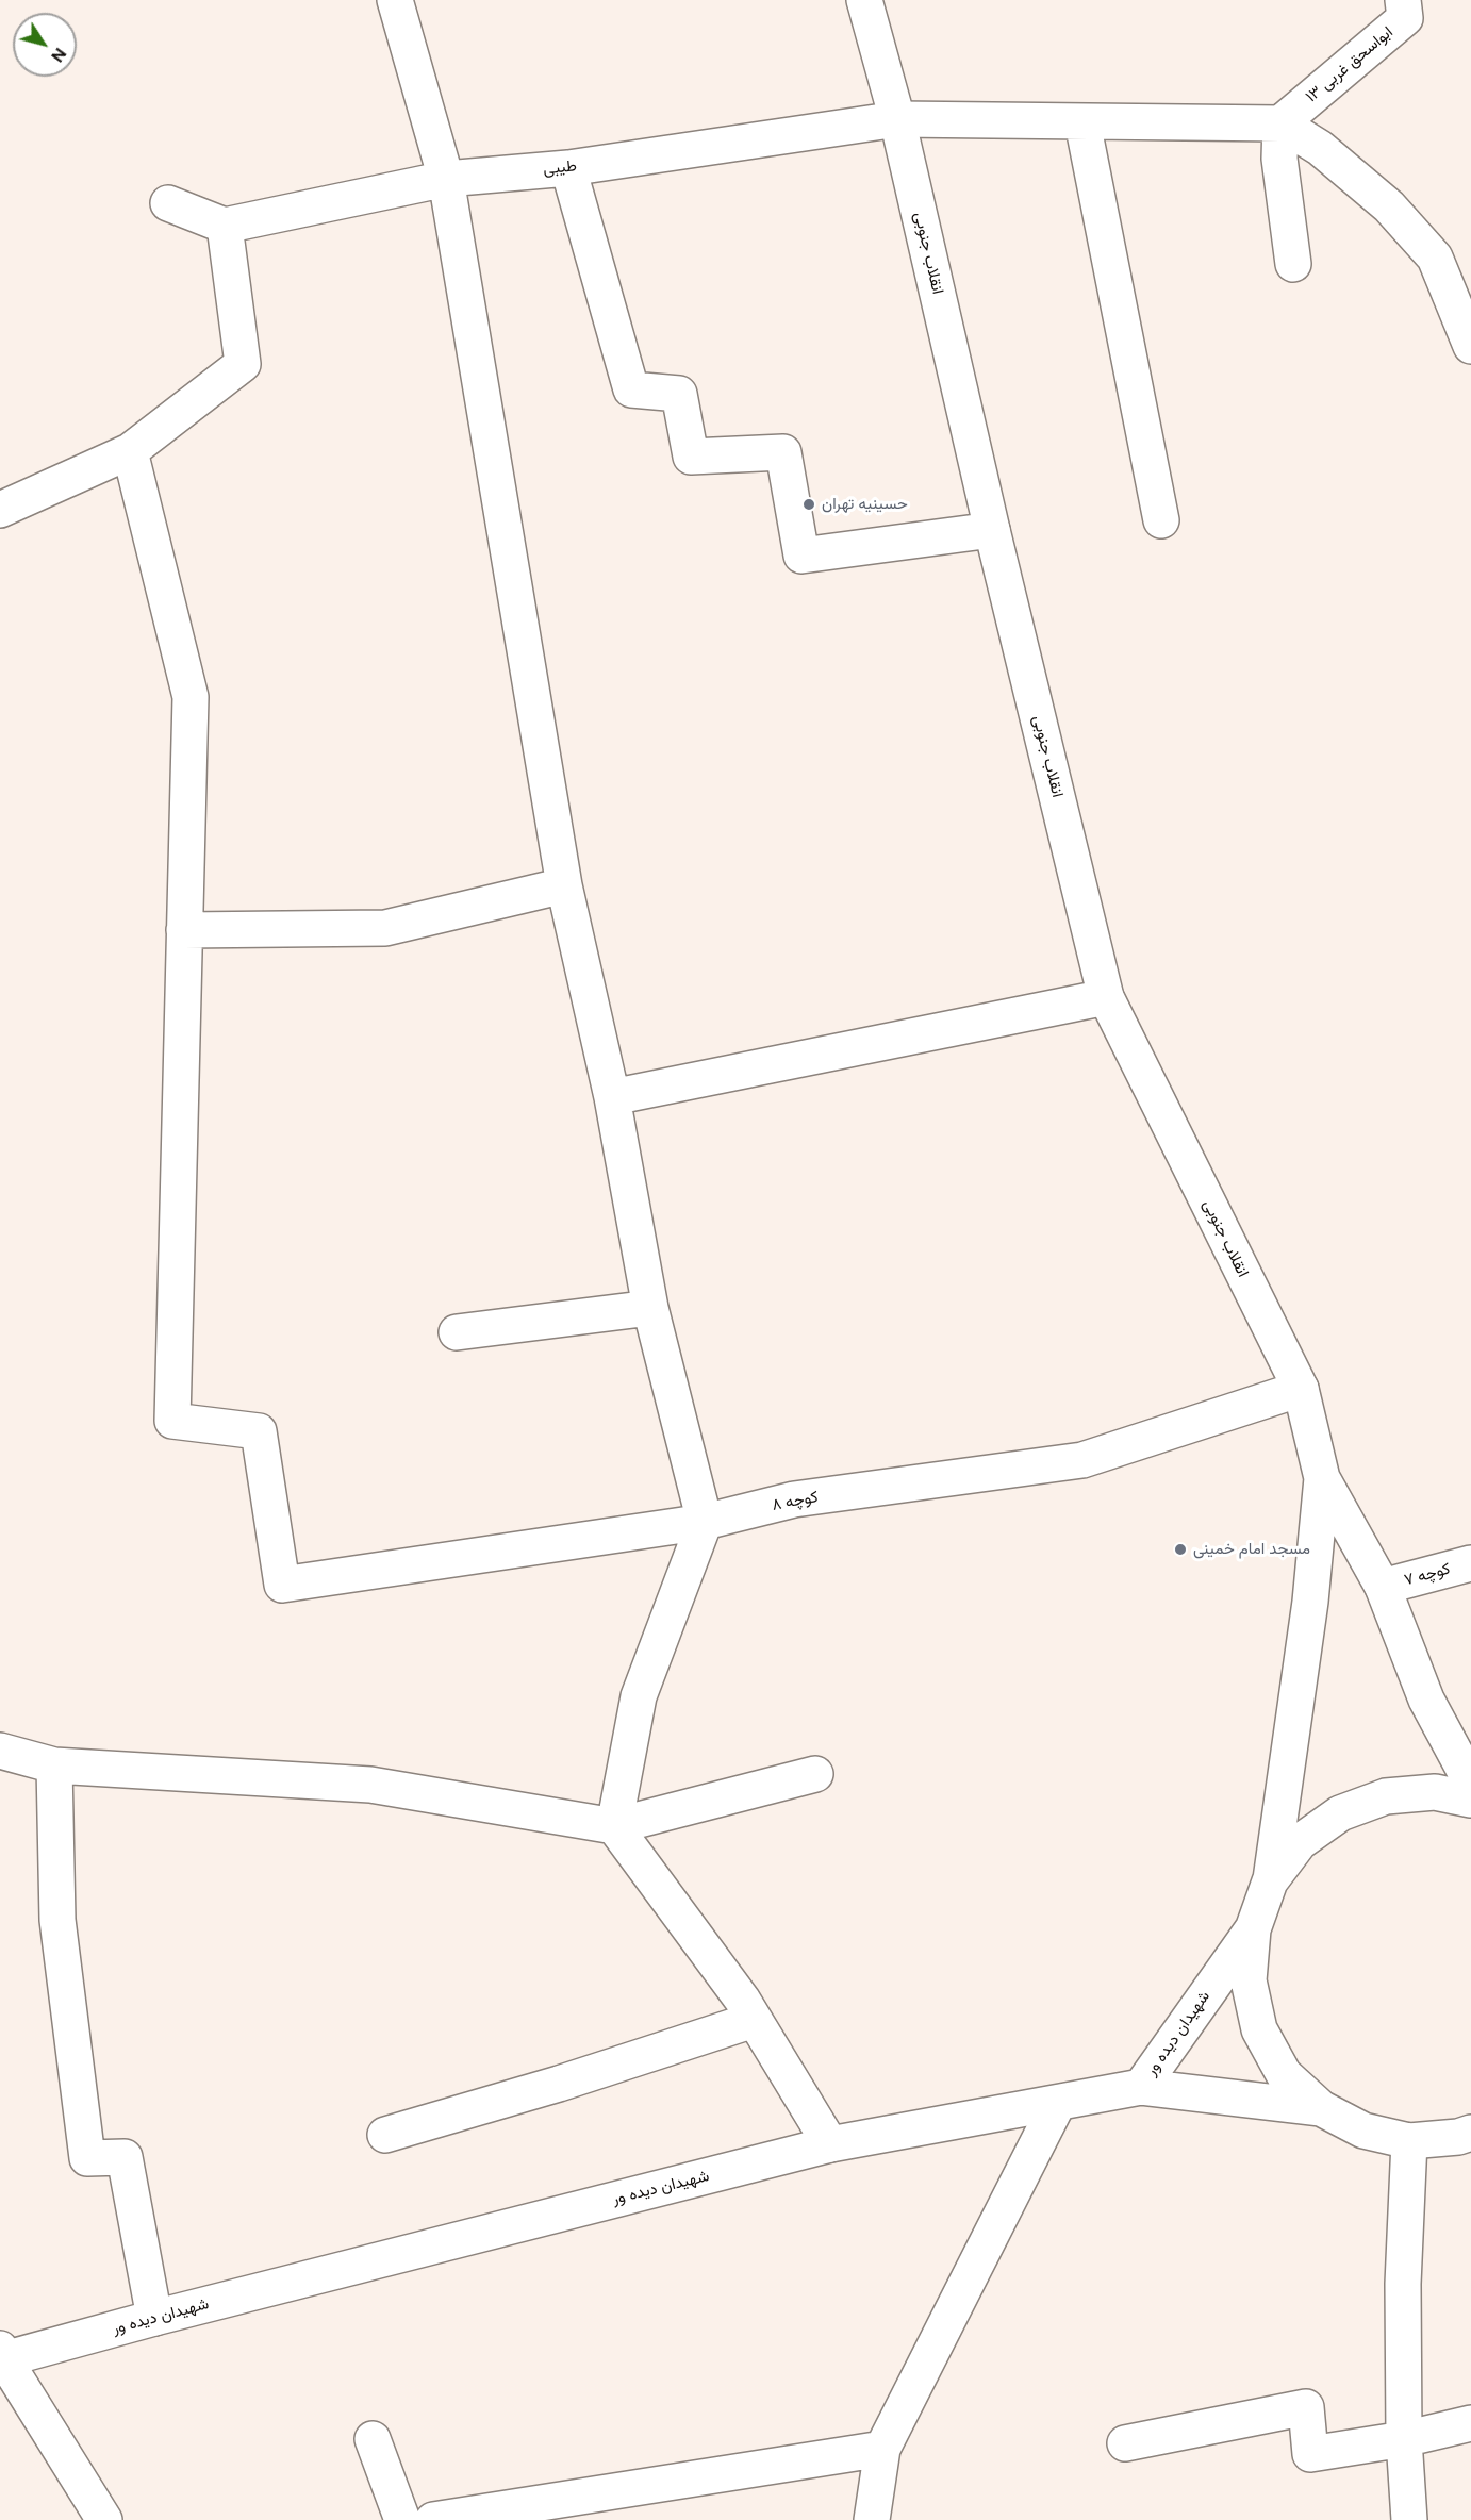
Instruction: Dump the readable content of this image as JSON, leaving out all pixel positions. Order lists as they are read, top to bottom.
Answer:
{
  "streets": {
    "street": [
      "ابواسحق غربی ۱۳",
      "طیبی",
      "انقلاب جنوبی",
      "کوچه ۸",
      "کوچه ۷",
      "شهیدان دیده ور"
    ]
  },
  "crossings": [
    ["ابواسحق غربی ۱۳", "طیبی"],
    ["طیبی", "انقلاب جنوبی"],
    ["انقلاب جنوبی", "کوچه ۸"]
  ],
  "places": ["حسینیه تهران", "مسجد امام خمینی"],
  "north": "bottom right"
}
